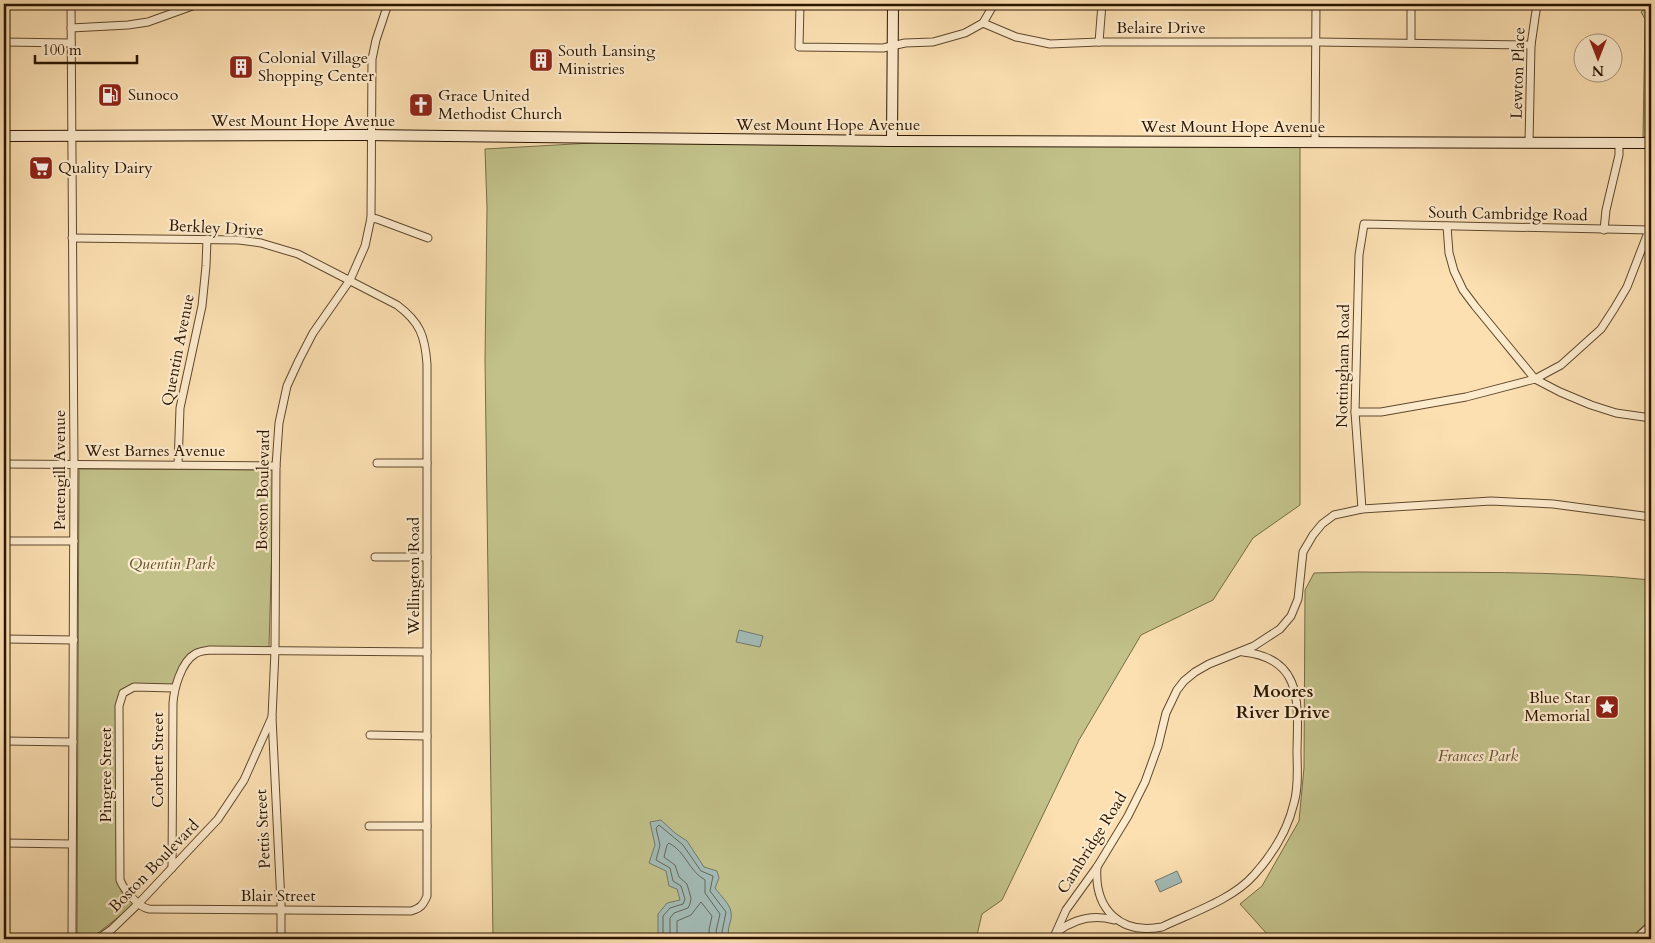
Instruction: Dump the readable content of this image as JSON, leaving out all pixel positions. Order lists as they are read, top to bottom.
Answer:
{
  "streets": {
    "street": [
      "Belaire Drive",
      "Lewton Place",
      "West Mount Hope Avenue",
      "South Cambridge Road",
      "Berkley Drive",
      "Quentin Avenue",
      "Nottingham Road",
      "West Barnes Avenue",
      "Pattengill Avenue",
      "Boston Boulevard",
      "Wellington Road",
      "Corbett Street",
      "Pingree Street",
      "Pettis Street",
      "Cambridge Road",
      "Blair Street"
    ]
  },
  "crossings": [
    ["Belaire Drive", "Lewton Place"],
    ["Lewton Place", "West Mount Hope Avenue"],
    ["West Mount Hope Avenue", "Pattengill Avenue"],
    ["West Mount Hope Avenue", "Boston Boulevard"],
    ["South Cambridge Road", "Nottingham Road"],
    ["Berkley Drive", "Quentin Avenue"],
    ["Berkley Drive", "Pattengill Avenue"],
    ["Berkley Drive", "Boston Boulevard"],
    ["Berkley Drive", "Wellington Road"],
    ["Quentin Avenue", "West Barnes Avenue"],
    ["Nottingham Road", "Cambridge Road"],
    ["West Barnes Avenue", "Pattengill Avenue"],
    ["West Barnes Avenue", "Boston Boulevard"],
    ["Boston Boulevard", "Wellington Road"],
    ["Boston Boulevard", "Corbett Street"],
    ["Boston Boulevard", "Pingree Street"],
    ["Boston Boulevard", "Pettis Street"],
    ["Boston Boulevard", "Blair Street"],
    ["Wellington Road", "Blair Street"],
    ["Corbett Street", "Pingree Street"],
    ["Pingree Street", "Blair Street"],
    ["Pettis Street", "Blair Street"]
  ],
  "districts": ["Moores River Drive"],
  "parks": ["Quentin Park", "Frances Park"],
  "places": {
    "building": ["South Lansing Ministries", "Colonial Village Shopping Center"],
    "fuel station": ["Sunoco"],
    "church": ["Grace United Methodist Church"],
    "supermarket": ["Quality Dairy"],
    "place": ["Blue Star Memorial"]
  },
  "scale_bar": "100 m",
  "north": "bottom"
}
